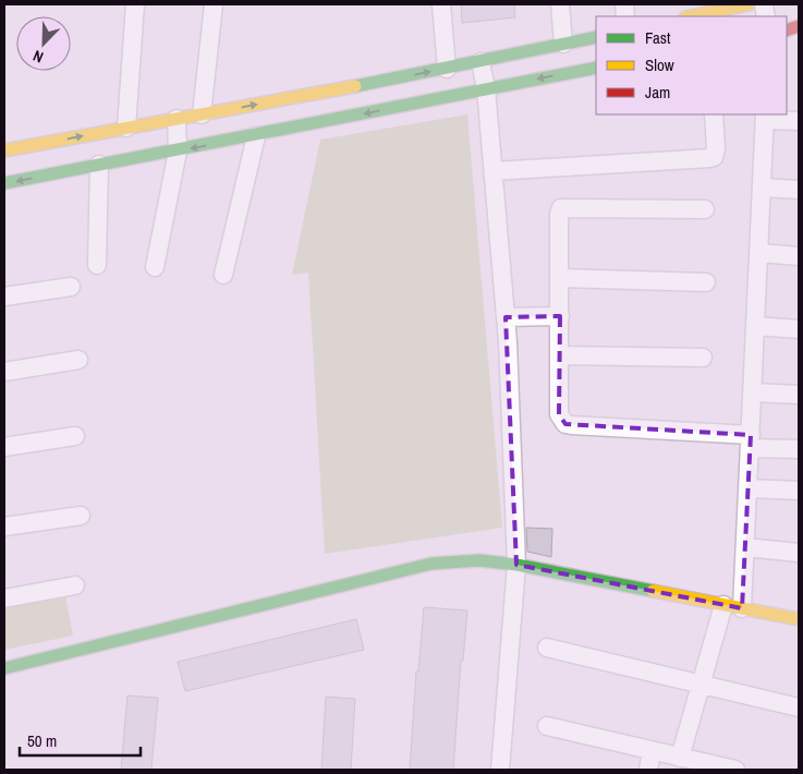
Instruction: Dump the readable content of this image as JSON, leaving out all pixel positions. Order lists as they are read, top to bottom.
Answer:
{
  "legend": ["Fast", "Slow", "Jam"],
  "scale_bar": "50 m",
  "north": "bottom left"
}
